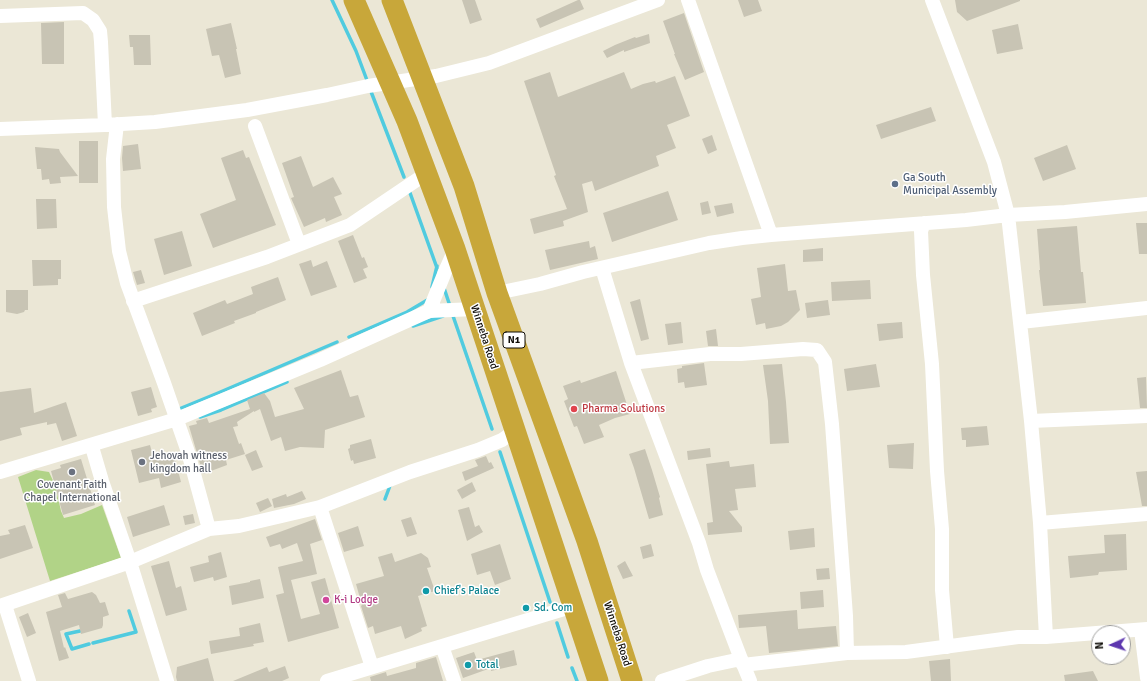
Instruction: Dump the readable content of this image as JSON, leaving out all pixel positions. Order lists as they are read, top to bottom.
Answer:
{
  "streets": {
    "highway": ["Winneba Road", "N1"]
  },
  "places": [
    "Ga South Municipal Assembly",
    "Pharma Solutions",
    "Jehovah witness kingdom hall",
    "Covenant Faith Chapel International",
    "Chief's Palace",
    "K-i Lodge",
    "Sd. Com",
    "Total"
  ],
  "north": "left"
}
